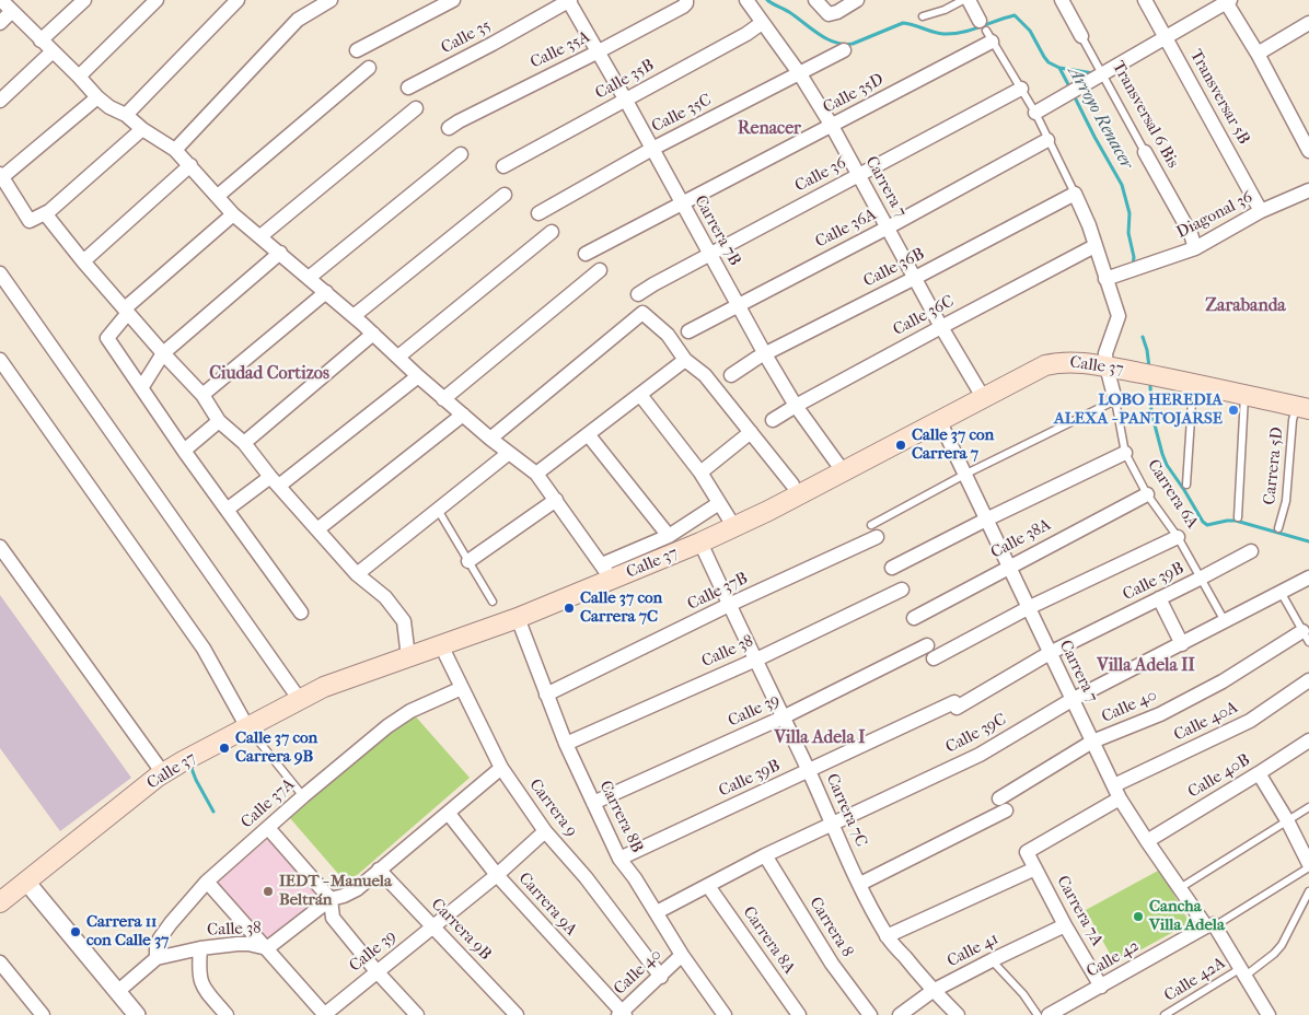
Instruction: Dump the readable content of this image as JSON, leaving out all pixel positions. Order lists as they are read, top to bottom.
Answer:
{
  "streets": {
    "main road": ["Calle 37"],
    "street": [
      "Calle 35",
      "Calle 35A",
      "Calle 35B",
      "Calle 35D",
      "Transversar 5B",
      "Calle 35C",
      "Transversal 6 Bis",
      "Calle 36",
      "Carrera 7",
      "Diagonal 36",
      "Calle 36A",
      "Carrera 7B",
      "Calle 36B",
      "Calle 36C",
      "Carrera 6A",
      "Calle 38A",
      "Calle 39B",
      "Calle 37B",
      "Calle 38",
      "Calle 40",
      "Calle 39",
      "Calle 40A",
      "Calle 39C",
      "Calle 40B",
      "Calle 37A",
      "Carrera 9",
      "Carrera 7C",
      "Carrera 8B",
      "Carrera 9A",
      "Carrera 7A",
      "Carrera 8",
      "Carrera 9B",
      "Carrera 8A",
      "Calle 41",
      "Calle 42"
    ],
    "lane": ["Carrera 5D", "Calle 42A"]
  },
  "crossings": [
    ["Calle 35", "Carrera 7B"],
    ["Calle 35A", "Carrera 7B"],
    ["Calle 35B", "Carrera 7"],
    ["Calle 35B", "Carrera 7B"],
    ["Calle 35D", "Carrera 7"],
    ["Calle 35D", "Carrera 7B"],
    ["Transversar 5B", "Diagonal 36"],
    ["Calle 35C", "Carrera 7"],
    ["Calle 35C", "Carrera 7B"],
    ["Transversal 6 Bis", "Diagonal 36"],
    ["Calle 36", "Carrera 7"],
    ["Calle 36", "Carrera 7B"],
    ["Carrera 7", "Calle 36A"],
    ["Carrera 7", "Calle 36B"],
    ["Carrera 7", "Calle 36C"],
    ["Carrera 7", "Calle 37"],
    ["Carrera 7", "Calle 38A"],
    ["Carrera 7", "Calle 39B"],
    ["Carrera 7", "Calle 37B"],
    ["Carrera 7", "Calle 40"],
    ["Carrera 7", "Calle 40A"],
    ["Carrera 7", "Calle 39C"],
    ["Carrera 7", "Calle 40B"],
    ["Carrera 7", "Calle 42"],
    ["Carrera 7", "Calle 42A"],
    ["Diagonal 36", "Carrera 6A"],
    ["Calle 36A", "Carrera 7B"],
    ["Carrera 7B", "Calle 36B"],
    ["Carrera 7B", "Calle 36C"],
    ["Carrera 7B", "Calle 37"],
    ["Calle 36B", "Carrera 6A"],
    ["Calle 36C", "Carrera 6A"],
    ["Calle 37", "Carrera 5D"],
    ["Calle 37", "Carrera 6A"],
    ["Calle 37", "Carrera 9"],
    ["Calle 37", "Carrera 7C"],
    ["Calle 37", "Carrera 8B"],
    ["Carrera 6A", "Calle 38A"],
    ["Carrera 6A", "Calle 39B"],
    ["Carrera 6A", "Calle 37B"],
    ["Carrera 6A", "Calle 39C"],
    ["Calle 39B", "Carrera 7C"],
    ["Calle 39B", "Carrera 8B"],
    ["Calle 37B", "Carrera 7C"],
    ["Calle 37B", "Carrera 8B"],
    ["Calle 38", "Calle 37A"],
    ["Calle 38", "Carrera 9"],
    ["Calle 38", "Carrera 7C"],
    ["Calle 38", "Carrera 8B"],
    ["Calle 38", "Carrera 9A"],
    ["Calle 38", "Carrera 9B"],
    ["Calle 40", "Carrera 9"],
    ["Calle 40", "Carrera 7C"],
    ["Calle 40", "Carrera 8B"],
    ["Calle 40", "Carrera 9A"],
    ["Calle 39", "Carrera 9"],
    ["Calle 39", "Carrera 7C"],
    ["Calle 39", "Carrera 8B"],
    ["Calle 39", "Carrera 9A"],
    ["Calle 39", "Carrera 9B"],
    ["Calle 40A", "Carrera 7A"],
    ["Calle 39C", "Carrera 7C"],
    ["Calle 39C", "Carrera 8B"],
    ["Calle 39C", "Carrera 8"],
    ["Calle 39C", "Carrera 8A"],
    ["Calle 37A", "Carrera 9"],
    ["Carrera 7C", "Calle 41"],
    ["Carrera 7A", "Calle 41"],
    ["Carrera 7A", "Calle 42"]
  ],
  "districts": [
    "Renacer",
    "Zarabanda",
    "Ciudad Cortizos",
    "Villa Adela II",
    "Villa Adela I"
  ],
  "water": ["Arroyo Renacer"],
  "places": [
    "LOBO HEREDIA ALEXA - PANTOJARSE",
    "Calle 37 con Carrera 7",
    "Calle 37 con Carrera 7C",
    "Calle 37 con Carrera 9B",
    "IEDT - Manuela Beltrán",
    "Cancha Villa Adela",
    "Carrera 11 con Calle 37"
  ]
}
